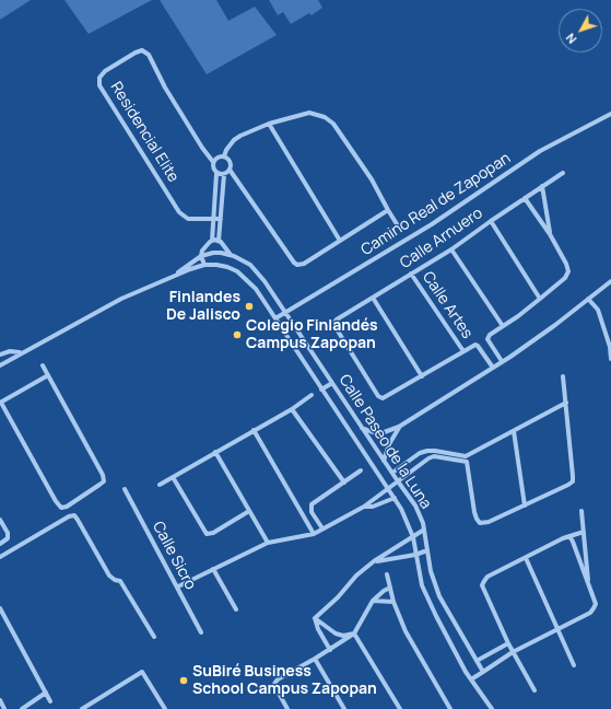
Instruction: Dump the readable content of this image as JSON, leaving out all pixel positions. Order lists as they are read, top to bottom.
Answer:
{
  "streets": {
    "street": [
      "Residencial Elite",
      "Camino Real de Zapopan",
      "Calle Arnuero",
      "Calle Artes",
      "Calle Paseo de la Luna",
      "Calle Sicro"
    ]
  },
  "crossings": [
    ["Camino Real de Zapopan", "Calle Paseo de la Luna"],
    ["Calle Arnuero", "Calle Artes"]
  ],
  "places": ["Finlandes De Jalisco", "Colegio Finlandés Campus Zapopan", "SuBiré Business School Campus Zapopan"],
  "north": "bottom left"
}
